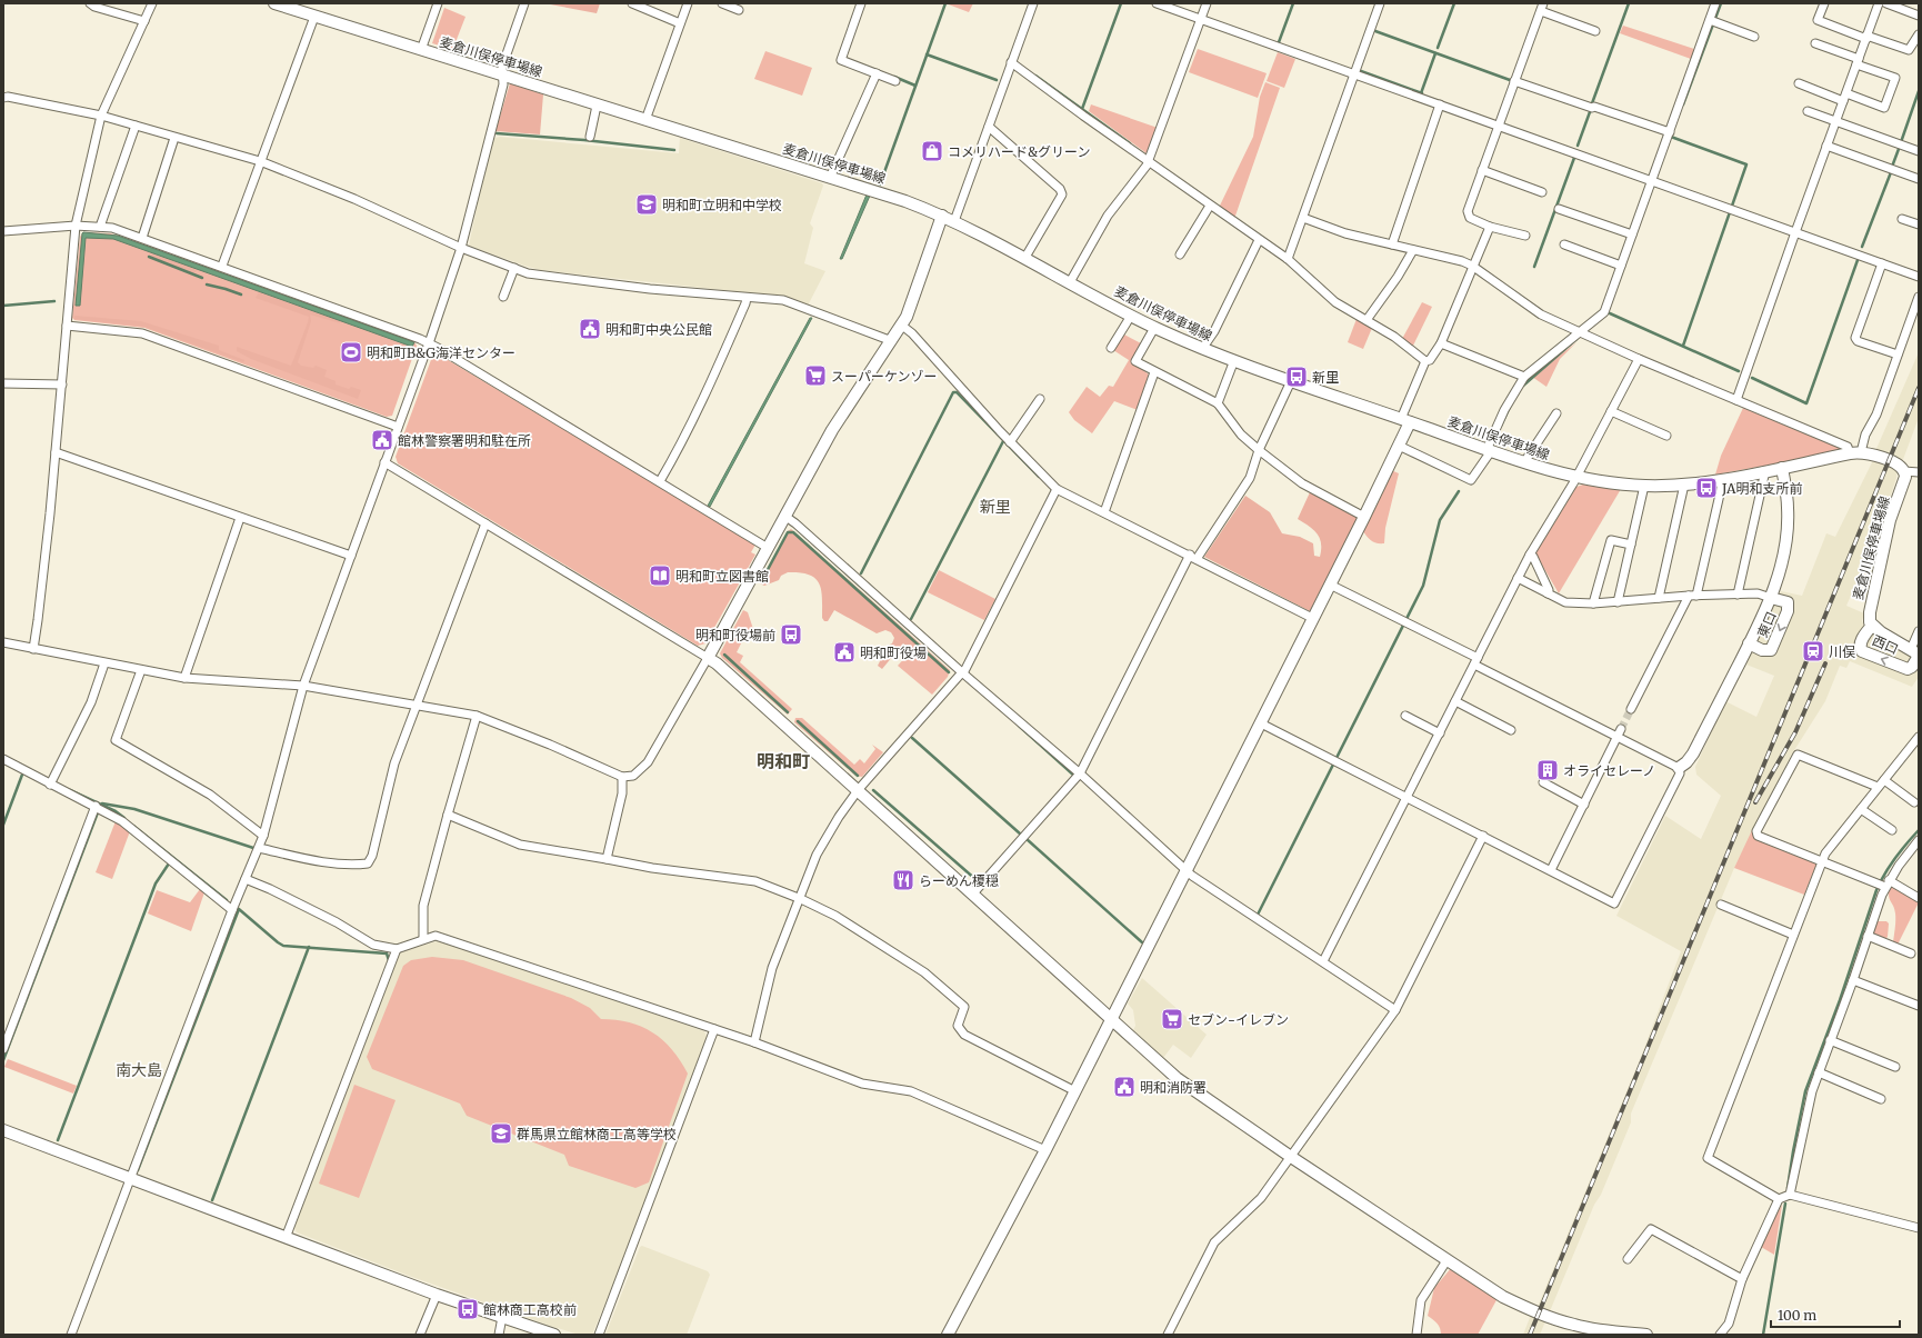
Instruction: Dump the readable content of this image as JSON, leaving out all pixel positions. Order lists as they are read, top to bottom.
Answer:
{
  "streets": {
    "street": ["麦倉川俣停車場線", "東口", "西口"]
  },
  "crossings": [
    ["麦倉川俣停車場線", "西口"]
  ],
  "districts": ["新里", "明和町", "南大島"],
  "places": {
    "shop": ["コメリハード&グリーン"],
    "school or university": ["明和町立明和中学校", "群馬県立館林商工高等学校"],
    "public building": [
      "明和町中央公民館",
      "館林警察署明和駐在所",
      "明和町役場",
      "明和消防署"
    ],
    "sports": ["明和町B&G海洋センター"],
    "supermarket": ["スーパーケンゾー", "セブン-イレブン"],
    "bus stop": [
      "新里",
      "JA明和支所前",
      "明和町役場前",
      "館林商工高校前"
    ],
    "library": ["明和町立図書館"],
    "station": ["川俣"],
    "building": ["オライセレーノ"],
    "restaurant": ["らーめん榎穏"]
  },
  "scale_bar": "100 m"
}
